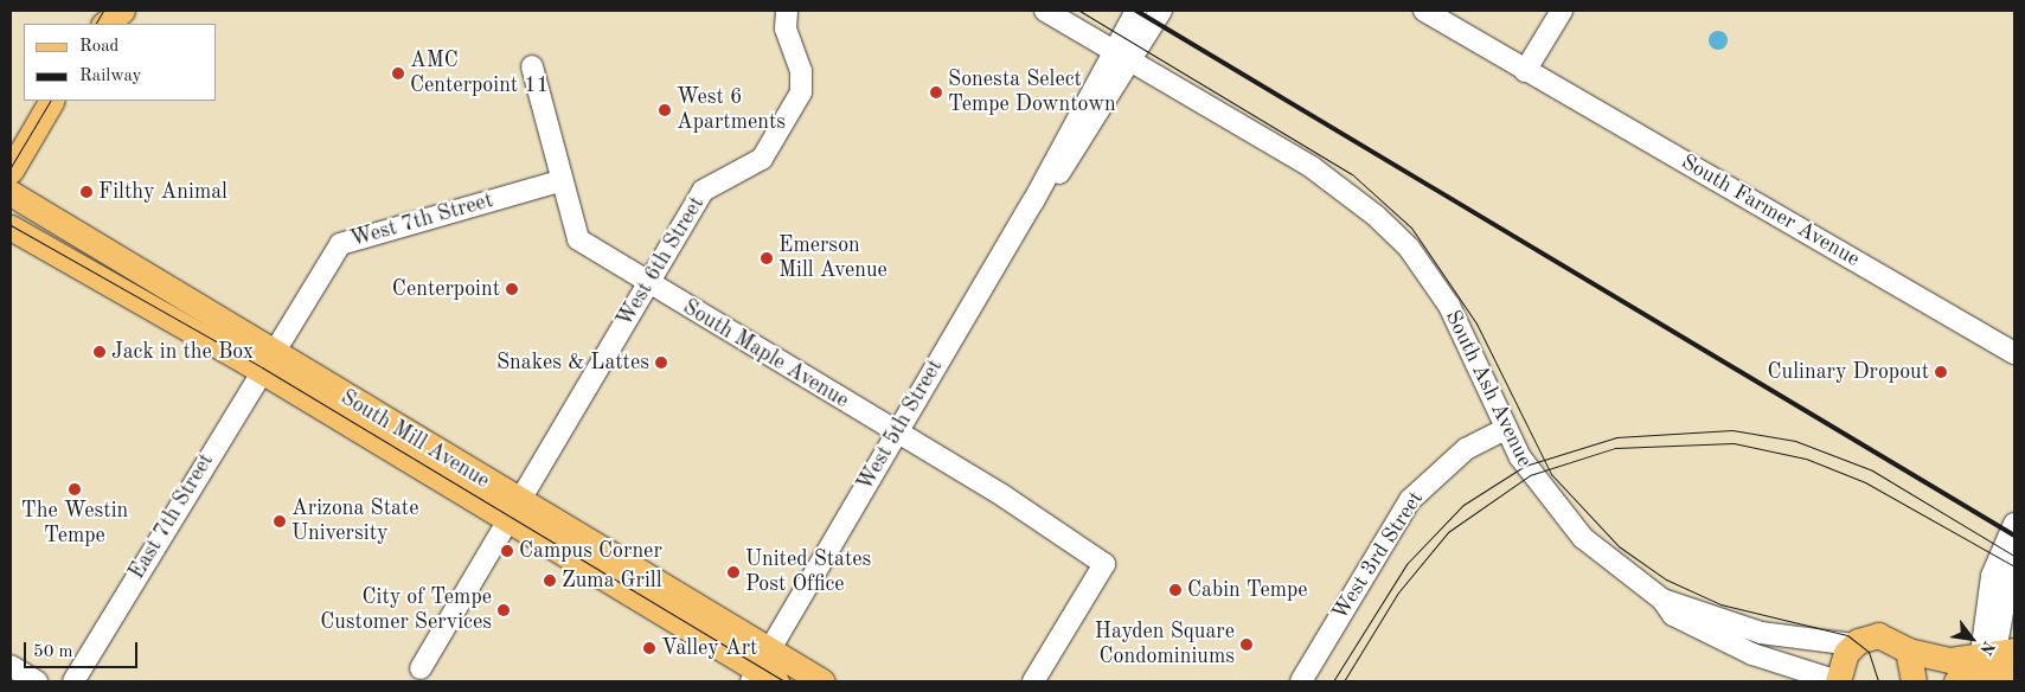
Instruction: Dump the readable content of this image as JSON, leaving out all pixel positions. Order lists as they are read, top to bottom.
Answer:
{
  "streets": {
    "main road": ["South Mill Avenue"],
    "street": [
      "South Farmer Avenue",
      "West 7th Street",
      "West 6th Street",
      "South Maple Avenue",
      "South Ash Avenue",
      "West 5th Street",
      "East 7th Street",
      "West 3rd Street"
    ]
  },
  "crossings": [
    ["West 7th Street", "South Maple Avenue"],
    ["West 7th Street", "South Mill Avenue"],
    ["West 7th Street", "East 7th Street"],
    ["West 6th Street", "South Maple Avenue"],
    ["West 6th Street", "South Mill Avenue"],
    ["South Maple Avenue", "West 5th Street"],
    ["South Ash Avenue", "West 5th Street"],
    ["South Ash Avenue", "West 3rd Street"],
    ["West 5th Street", "South Mill Avenue"],
    ["South Mill Avenue", "East 7th Street"]
  ],
  "places": [
    "AMC Centerpoint 11",
    "Sonesta Select Tempe Downtown",
    "West 6 Apartments",
    "Filthy Animal",
    "Emerson Mill Avenue",
    "Centerpoint",
    "Jack in the Box",
    "Snakes & Lattes",
    "Culinary Dropout",
    "The Westin Tempe",
    "Arizona State University",
    "Campus Corner",
    "United States Post Office",
    "Zuma Grill",
    "Cabin Tempe",
    "City of Tempe Customer Services",
    "Hayden Square Condominiums",
    "Valley Art"
  ],
  "legend": ["Road", "Railway"],
  "scale_bar": "50 m",
  "north": "bottom right"
}
